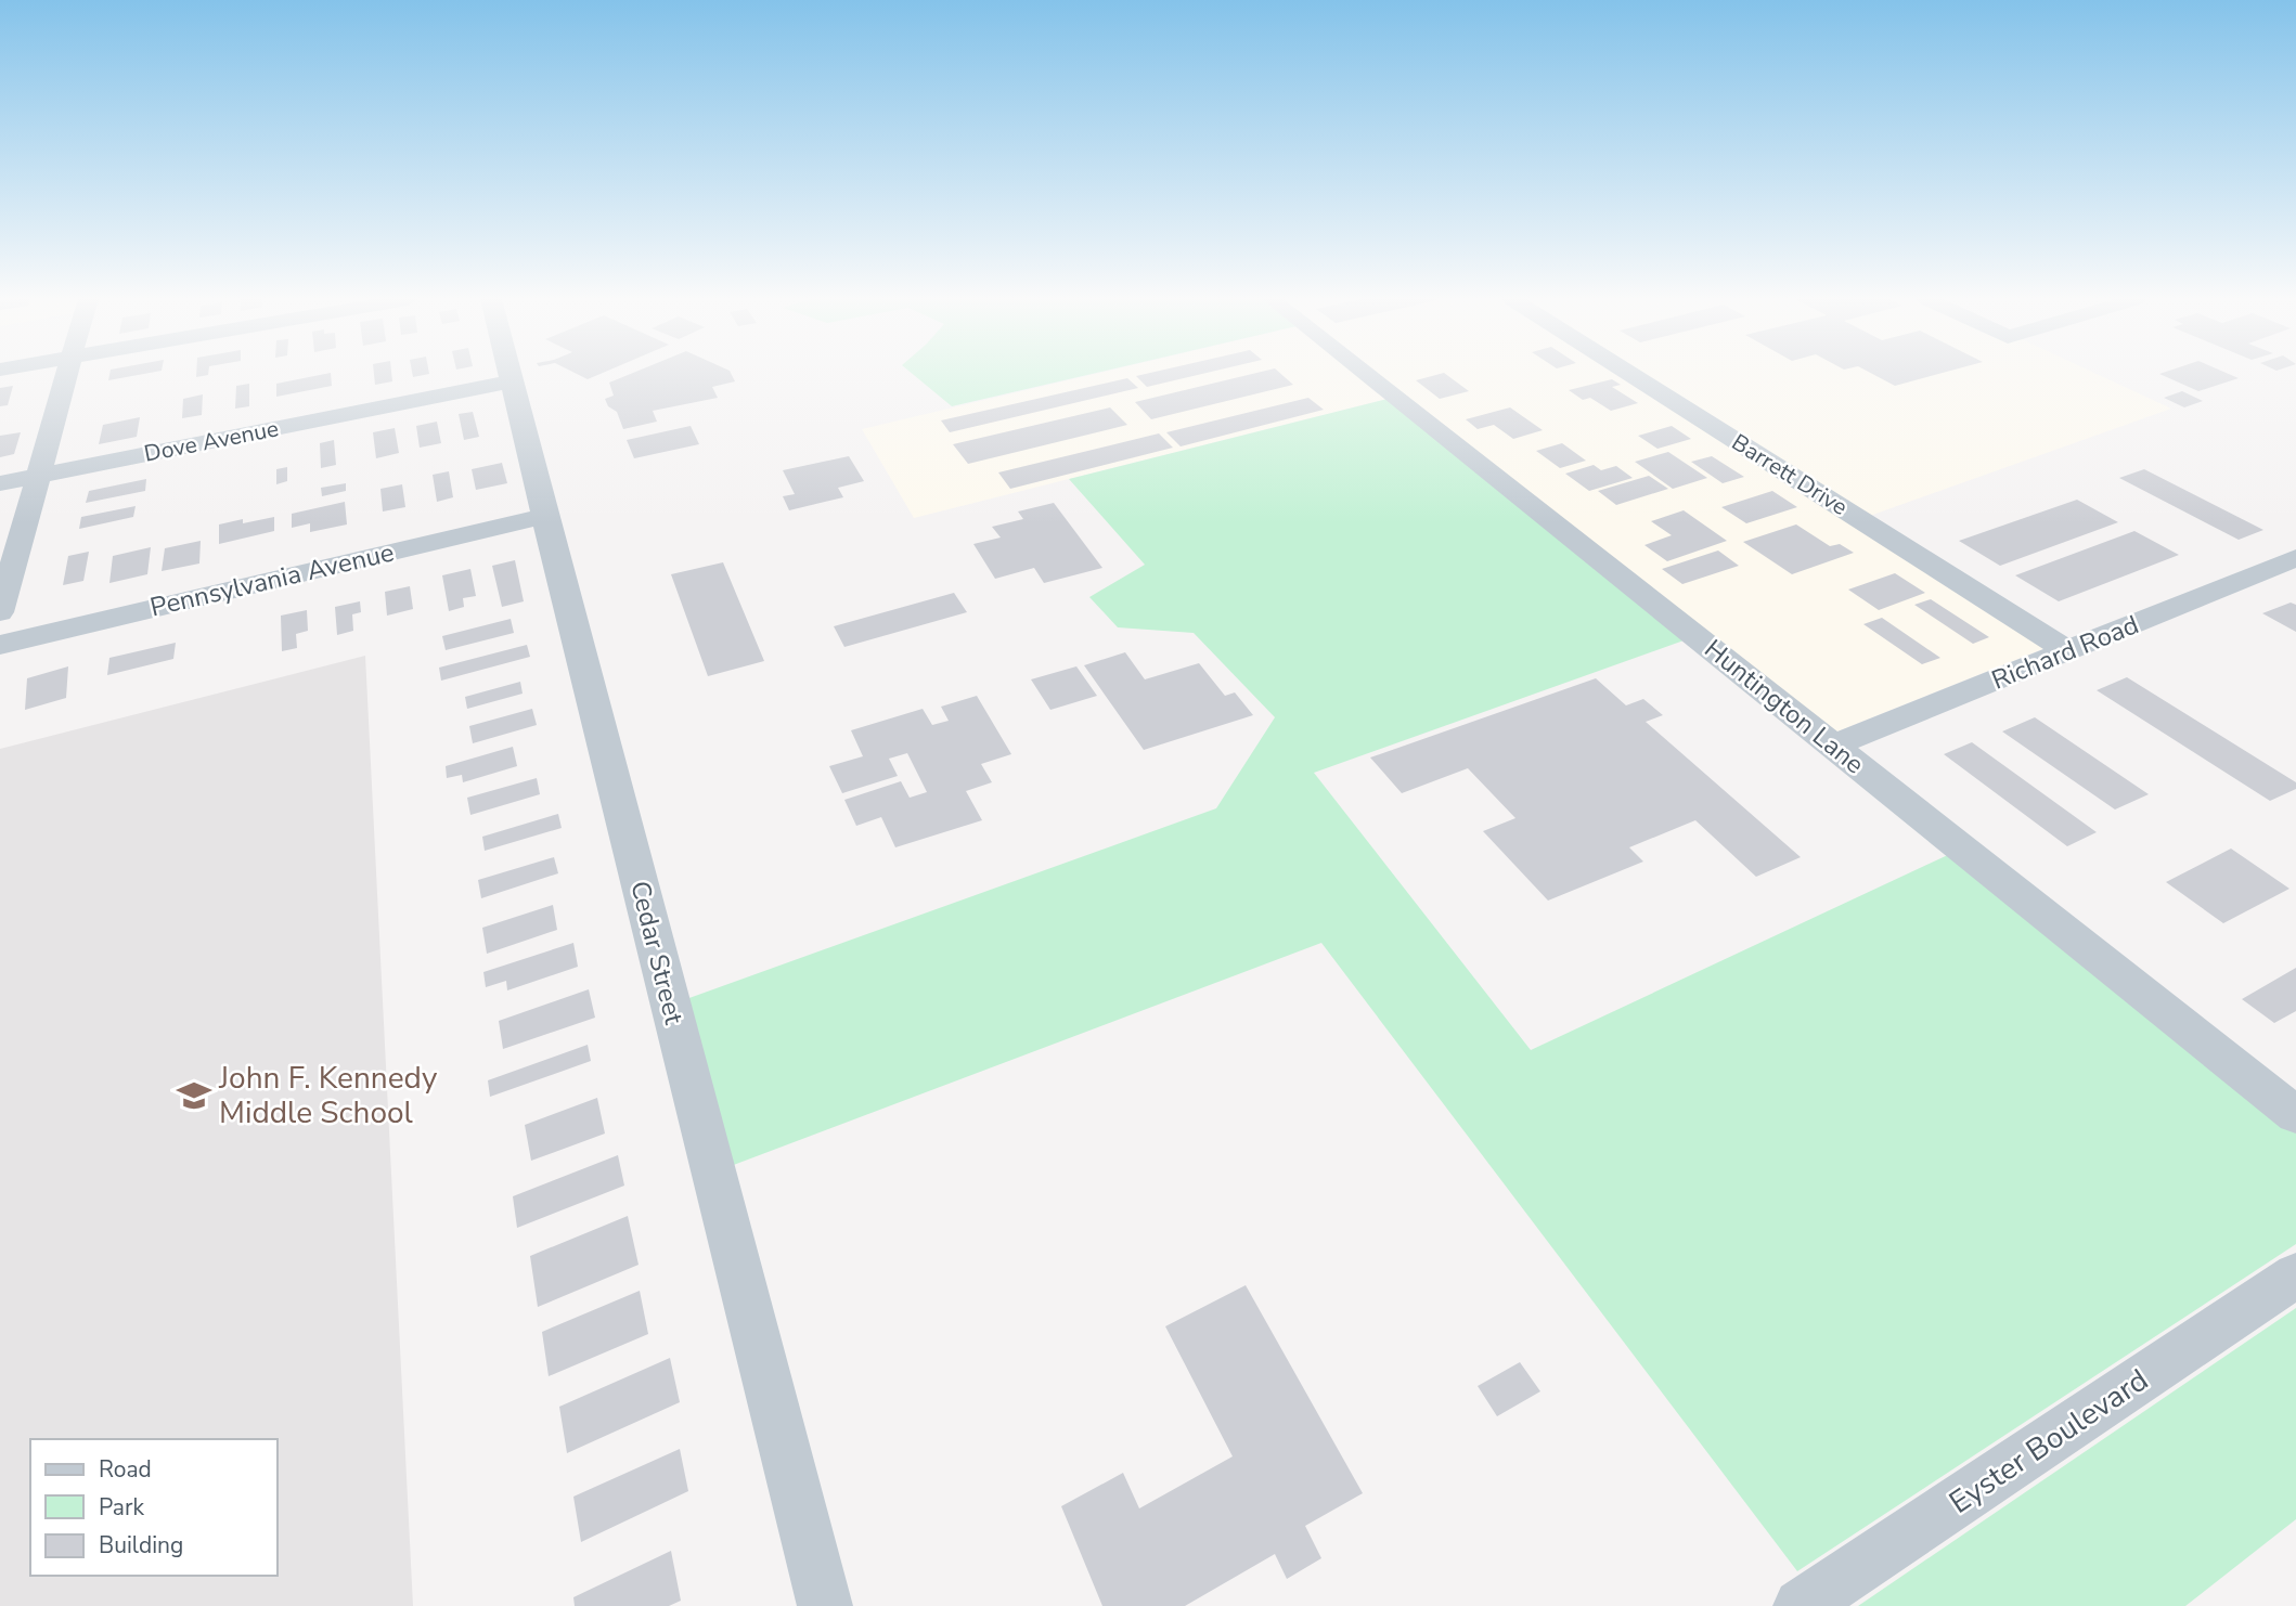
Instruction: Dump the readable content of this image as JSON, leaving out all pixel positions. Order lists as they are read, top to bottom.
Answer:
{
  "streets": {
    "street": [
      "Dove Avenue",
      "Barrett Drive",
      "Pennsylvania Avenue",
      "Richard Road",
      "Huntington Lane",
      "Cedar Street",
      "Eyster Boulevard"
    ]
  },
  "crossings": [
    ["Dove Avenue", "Cedar Street"],
    ["Barrett Drive", "Richard Road"],
    ["Pennsylvania Avenue", "Cedar Street"],
    ["Richard Road", "Huntington Lane"]
  ],
  "places": {
    "school or university": ["John F. Kennedy Middle School"]
  },
  "legend": ["Road", "Park", "Building"]
}
